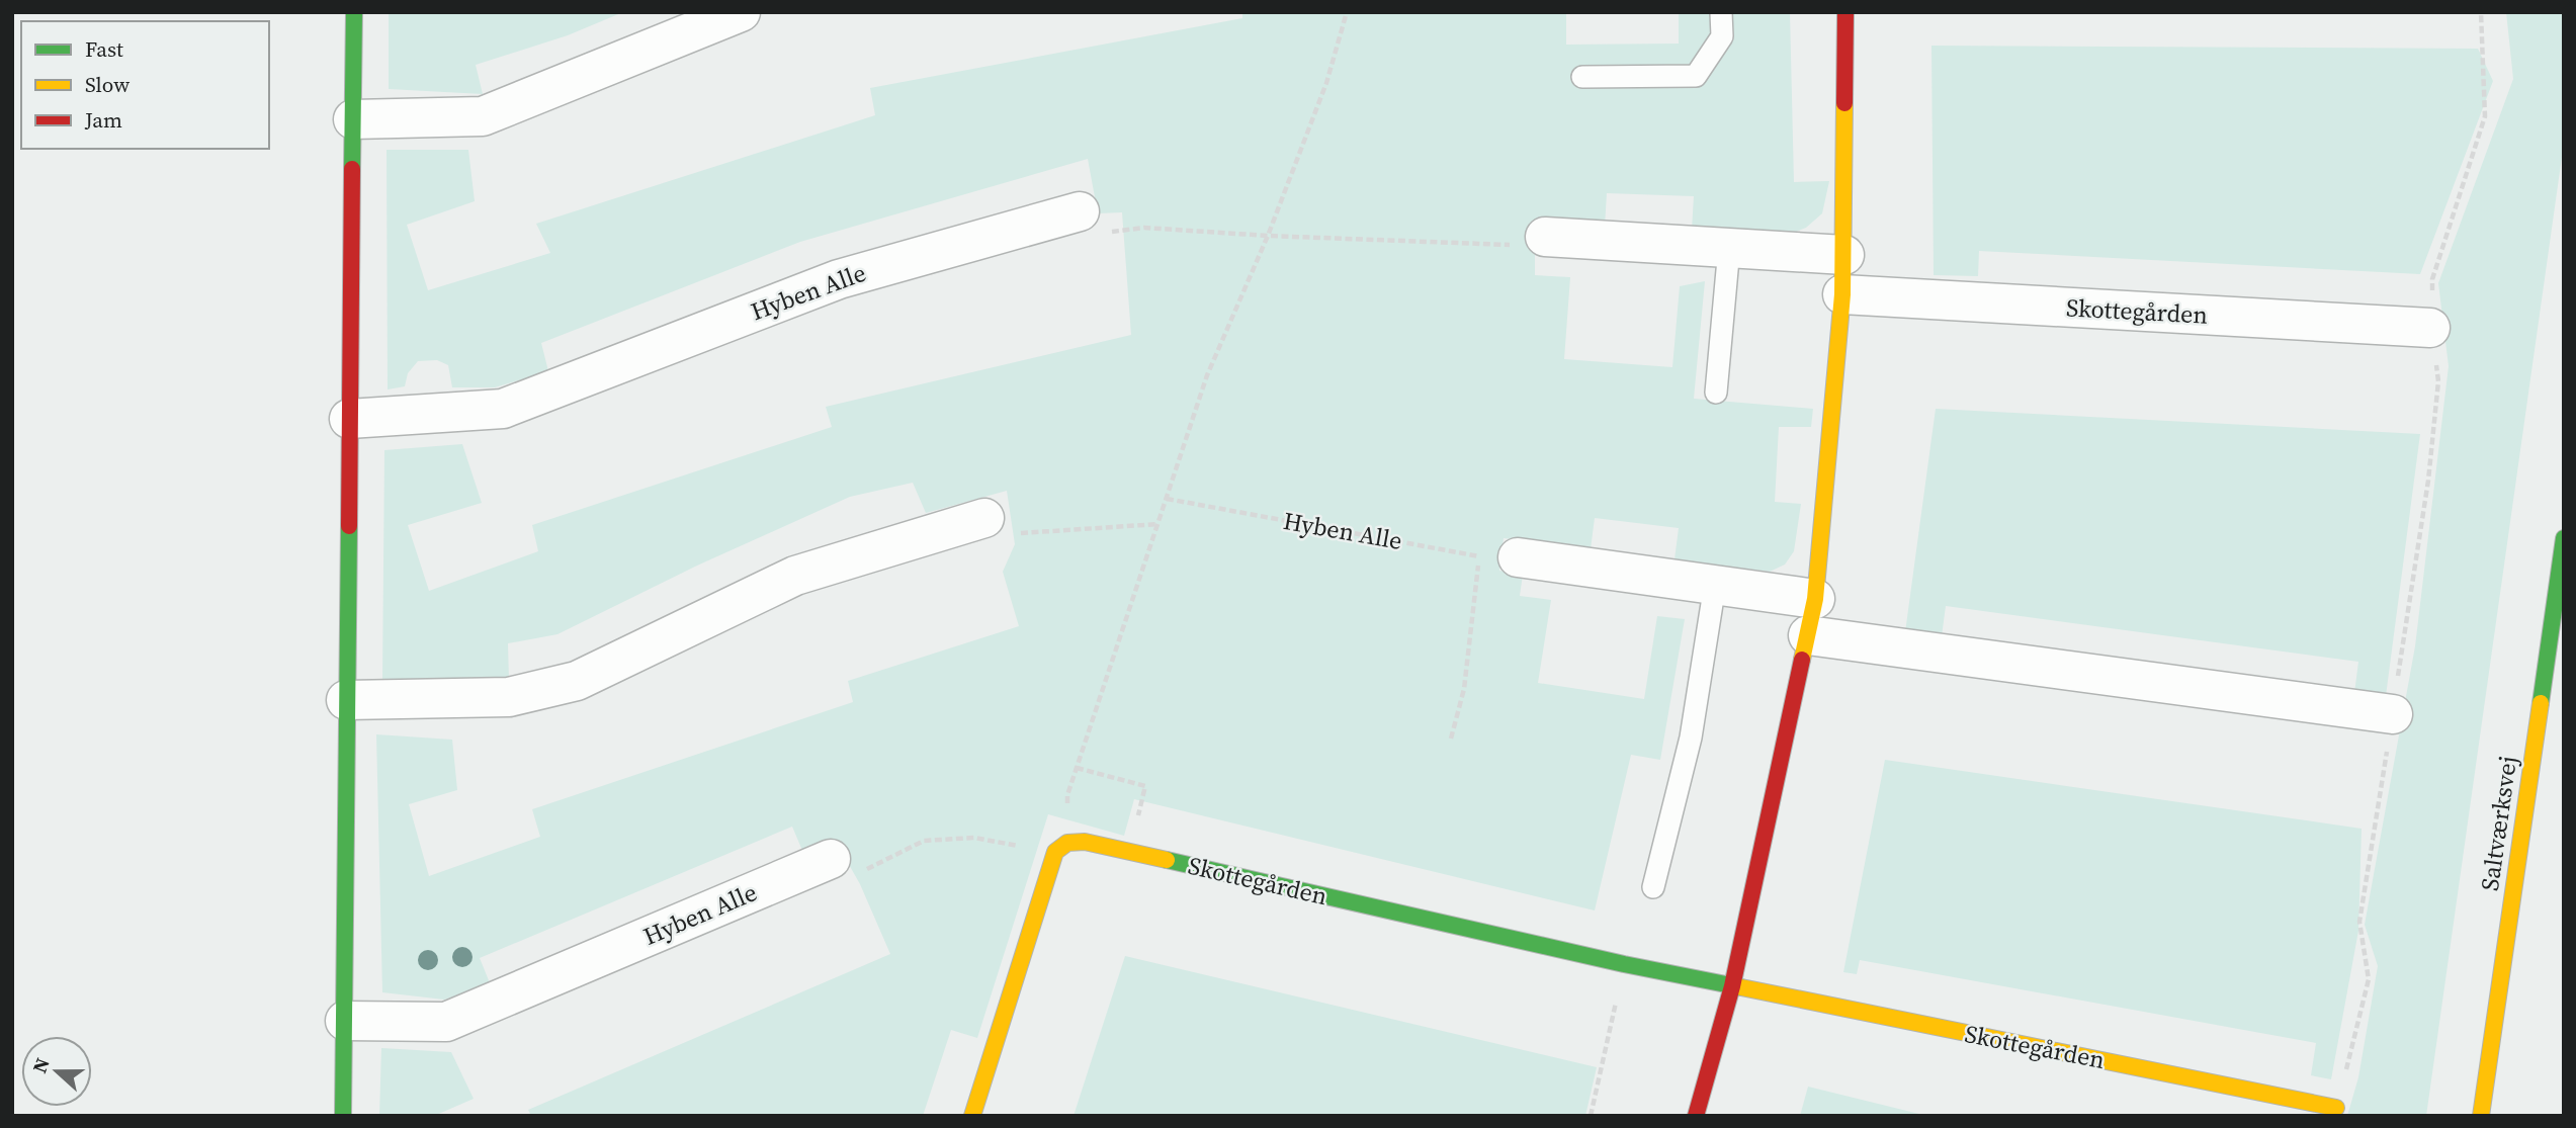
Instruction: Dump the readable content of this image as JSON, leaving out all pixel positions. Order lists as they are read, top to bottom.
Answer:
{
  "streets": {
    "street": ["Hyben Alle", "Skottegården", "Saltværksvej"]
  },
  "legend": ["Fast", "Slow", "Jam"],
  "north": "left"
}
